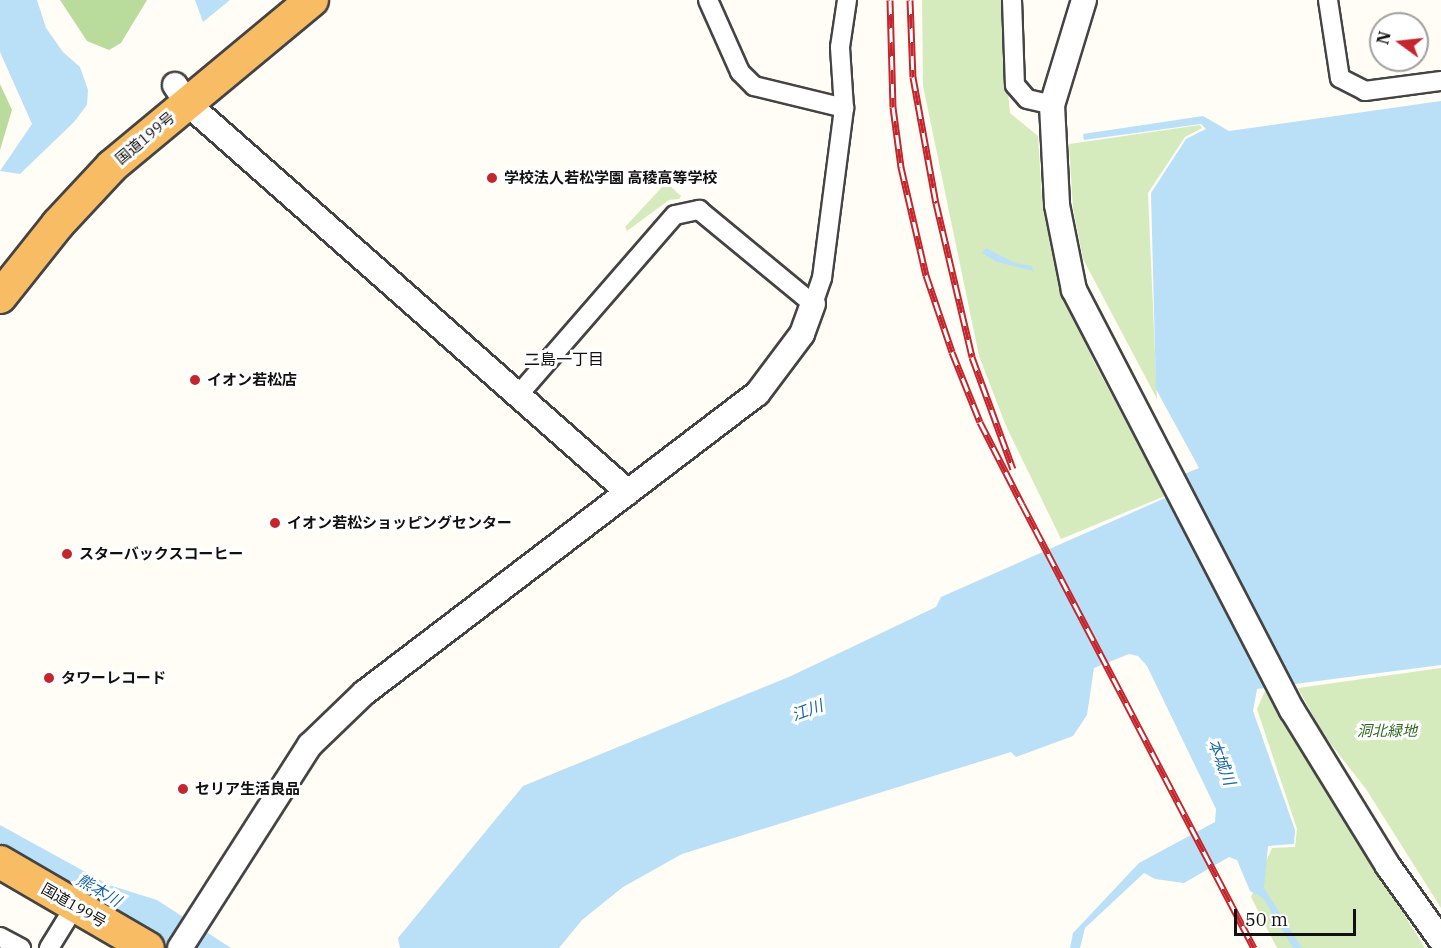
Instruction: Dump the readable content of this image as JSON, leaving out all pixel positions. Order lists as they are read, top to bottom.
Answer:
{
  "streets": {
    "highway": ["国道199号"]
  },
  "districts": ["二島一丁目"],
  "water": ["江川", "本城川", "熊本川"],
  "parks": ["洞北緑地"],
  "places": [
    "学校法人若松学園 高稜高等学校",
    "イオン若松店",
    "イオン若松ショッピングセンター",
    "スターバックスコーヒー",
    "タワーレコード",
    "セリア生活良品"
  ],
  "scale_bar": "50 m",
  "north": "left"
}
